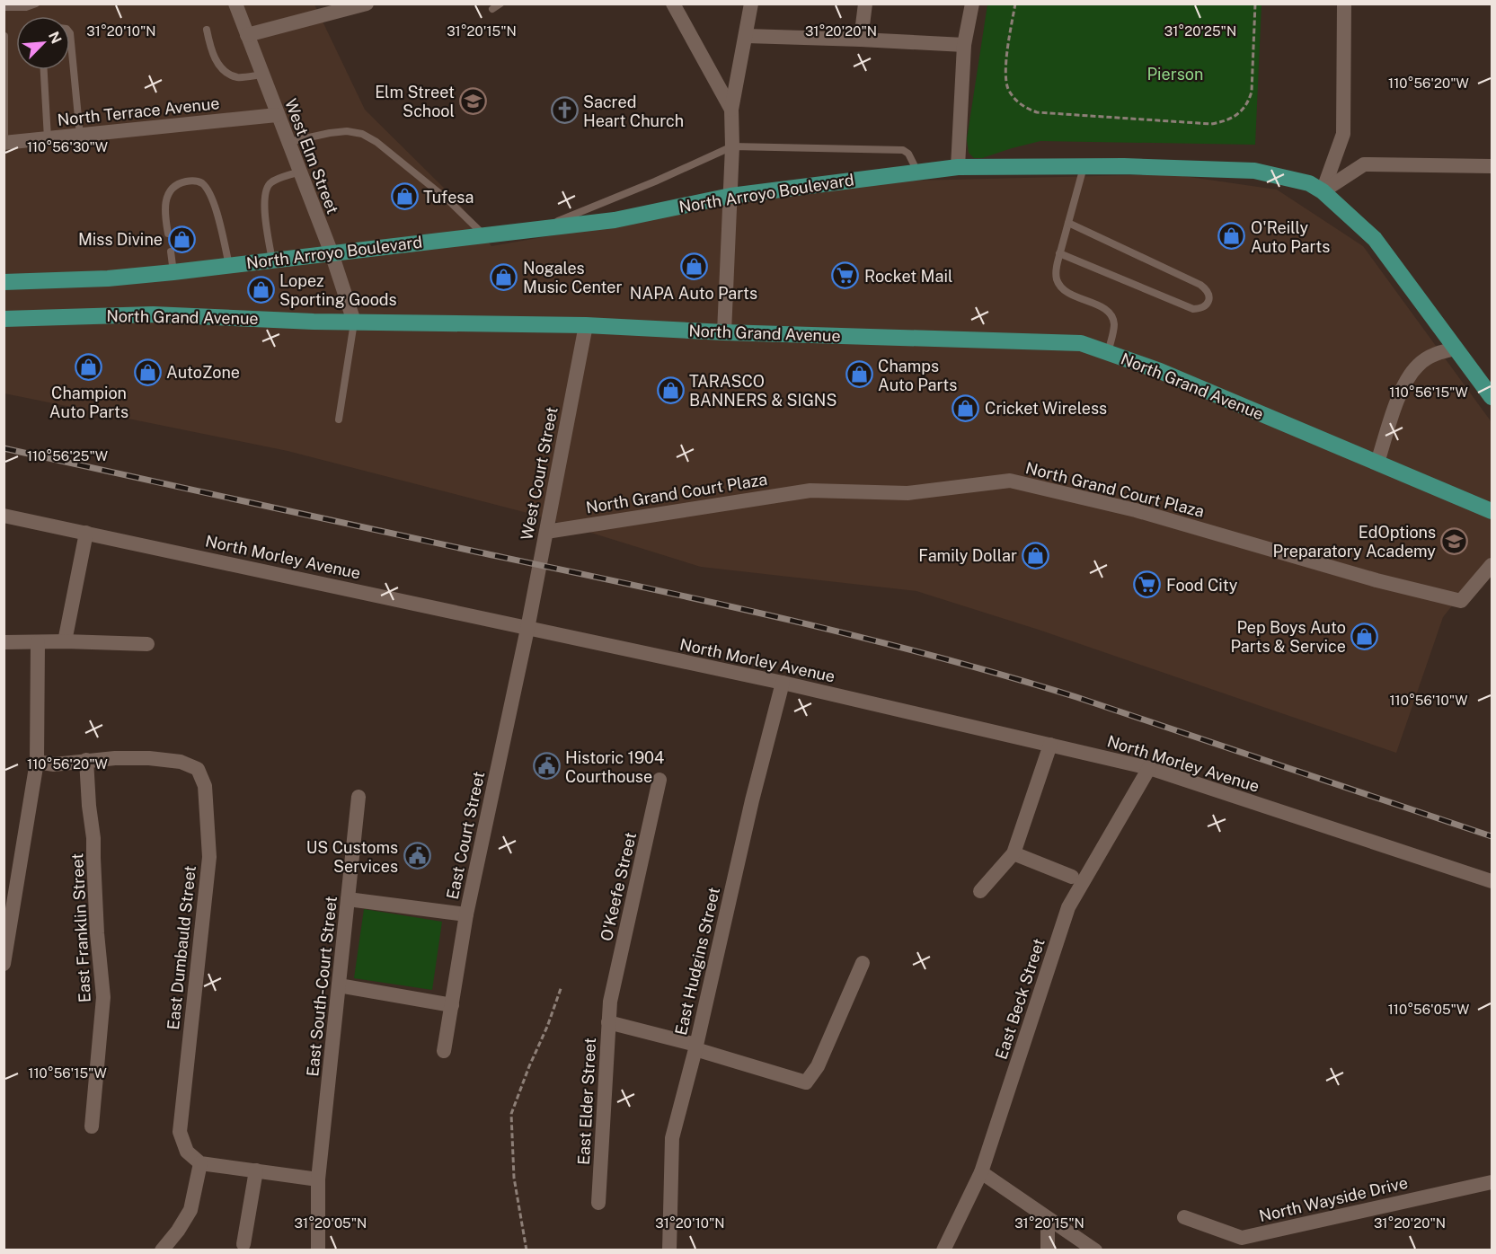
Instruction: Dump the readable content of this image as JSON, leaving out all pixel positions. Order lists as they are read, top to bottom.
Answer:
{
  "streets": {
    "main road": ["North Arroyo Boulevard", "North Grand Avenue"],
    "street": [
      "North Terrace Avenue",
      "West Elm Street",
      "West Court Street",
      "North Grand Court Plaza",
      "North Morley Avenue",
      "East Court Street",
      "O'Keefe Street",
      "East Franklin Street",
      "East Dumbauld Street",
      "East Hudgins Street",
      "East South-Court Street",
      "East Beck Street",
      "East Elder Street",
      "North Wayside Drive"
    ]
  },
  "crossings": [
    ["North Terrace Avenue", "West Elm Street"],
    ["West Elm Street", "North Arroyo Boulevard"],
    ["West Elm Street", "North Grand Avenue"],
    ["North Grand Avenue", "West Court Street"],
    ["West Court Street", "North Grand Court Plaza"],
    ["West Court Street", "North Morley Avenue"],
    ["West Court Street", "East Court Street"],
    ["North Morley Avenue", "East Court Street"],
    ["North Morley Avenue", "East Hudgins Street"],
    ["North Morley Avenue", "East Beck Street"],
    ["O'Keefe Street", "East Elder Street"],
    ["East Franklin Street", "East Dumbauld Street"]
  ],
  "parks": ["Pierson"],
  "places": {
    "school or university": ["Elm Street School", "EdOptions Preparatory Academy"],
    "church": ["Sacred Heart Church"],
    "shop": [
      "Tufesa",
      "O'Reilly Auto Parts",
      "Miss Divine",
      "NAPA Auto Parts",
      "Nogales Music Center",
      "Lopez Sporting Goods",
      "Champion Auto Parts",
      "AutoZone",
      "Champs Auto Parts",
      "TARASCO BANNERS & SIGNS",
      "Cricket Wireless",
      "Family Dollar",
      "Pep Boys Auto Parts & Service"
    ],
    "supermarket": ["Rocket Mail", "Food City"],
    "public building": ["Historic 1904 Courthouse", "US Customs Services"]
  },
  "north": "top right",
  "coordinates": [
    "31°20'10\"N",
    "31°20'15\"N",
    "31°20'20\"N",
    "31°20'25\"N",
    "110°56'20\"W",
    "110°56'30\"W",
    "110°56'15\"W",
    "110°56'25\"W",
    "110°56'10\"W",
    "110°56'05\"W",
    "31°20'05\"N"
  ]
}
